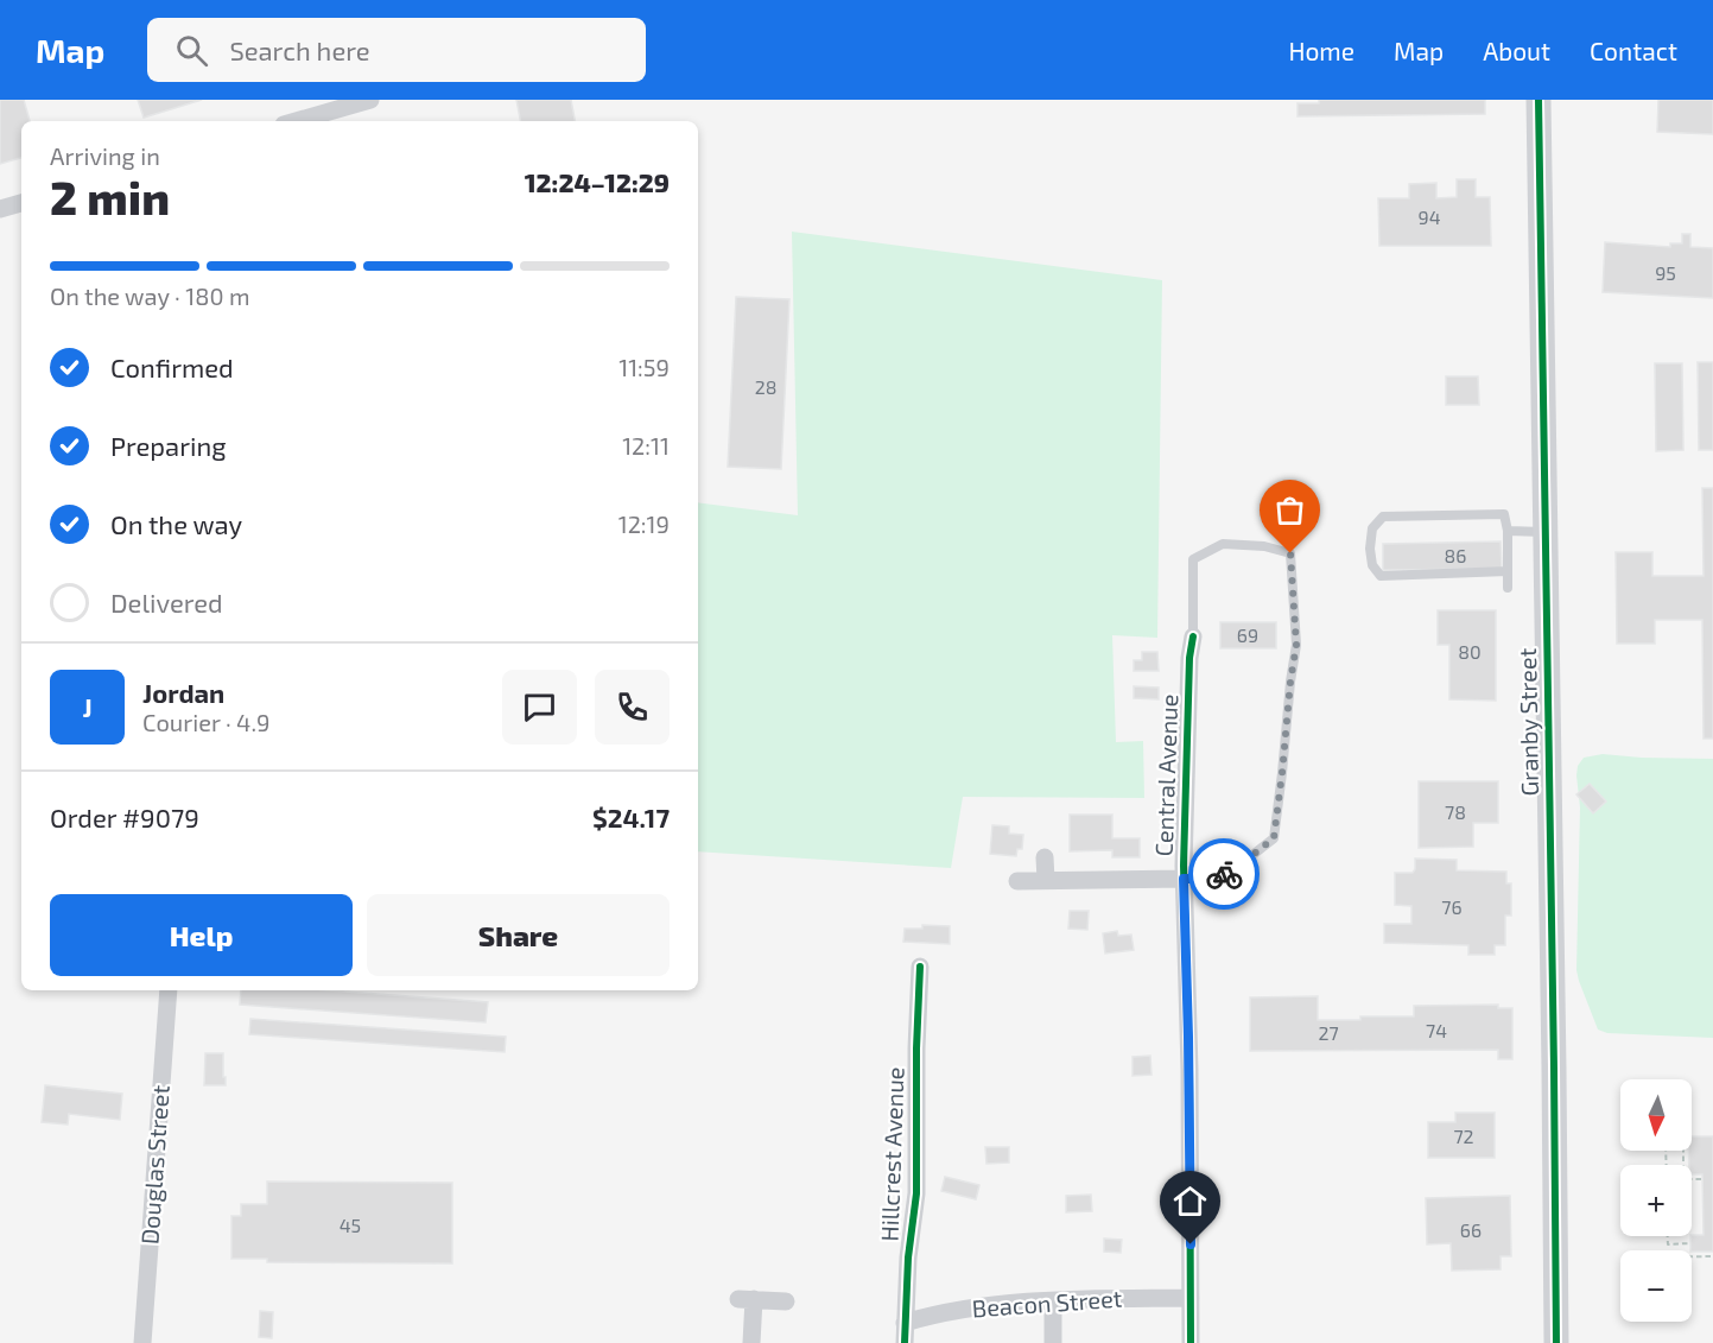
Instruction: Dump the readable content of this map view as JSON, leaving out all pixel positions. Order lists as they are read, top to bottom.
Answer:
{
  "streets": {
    "main road": ["Granby Street"],
    "street": [
      "Central Avenue",
      "Hillcrest Avenue",
      "Douglas Street",
      "Beacon Street"
    ]
  },
  "crossings": [
    ["Central Avenue", "Beacon Street"],
    ["Hillcrest Avenue", "Beacon Street"]
  ],
  "house_numbers": [
    "94",
    "95",
    "28",
    "86",
    "69",
    "80",
    "78",
    "76",
    "74",
    "27",
    "72",
    "45",
    "66"
  ],
  "north": "bottom",
  "page": {
    "header": "Map",
    "search": "Search here",
    "nav": [
      "Home",
      "Map",
      "About",
      "Contact"
    ],
    "heading": ["2 min", "Arriving in", "12:24–12:29"],
    "panel": [
      "Jordan",
      "Courier · 4.9",
      "Order #9079",
      "$24.17"
    ],
    "bar": "On the way · 180 m",
    "list": [
      ["Confirmed", "11:59"],
      ["Preparing", "12:11"],
      ["On the way", "12:19"],
      "Delivered"
    ],
    "round": "J",
    "buttons": ["Help", "Share"],
    "map_buttons": ["+", "−"]
  }
}
